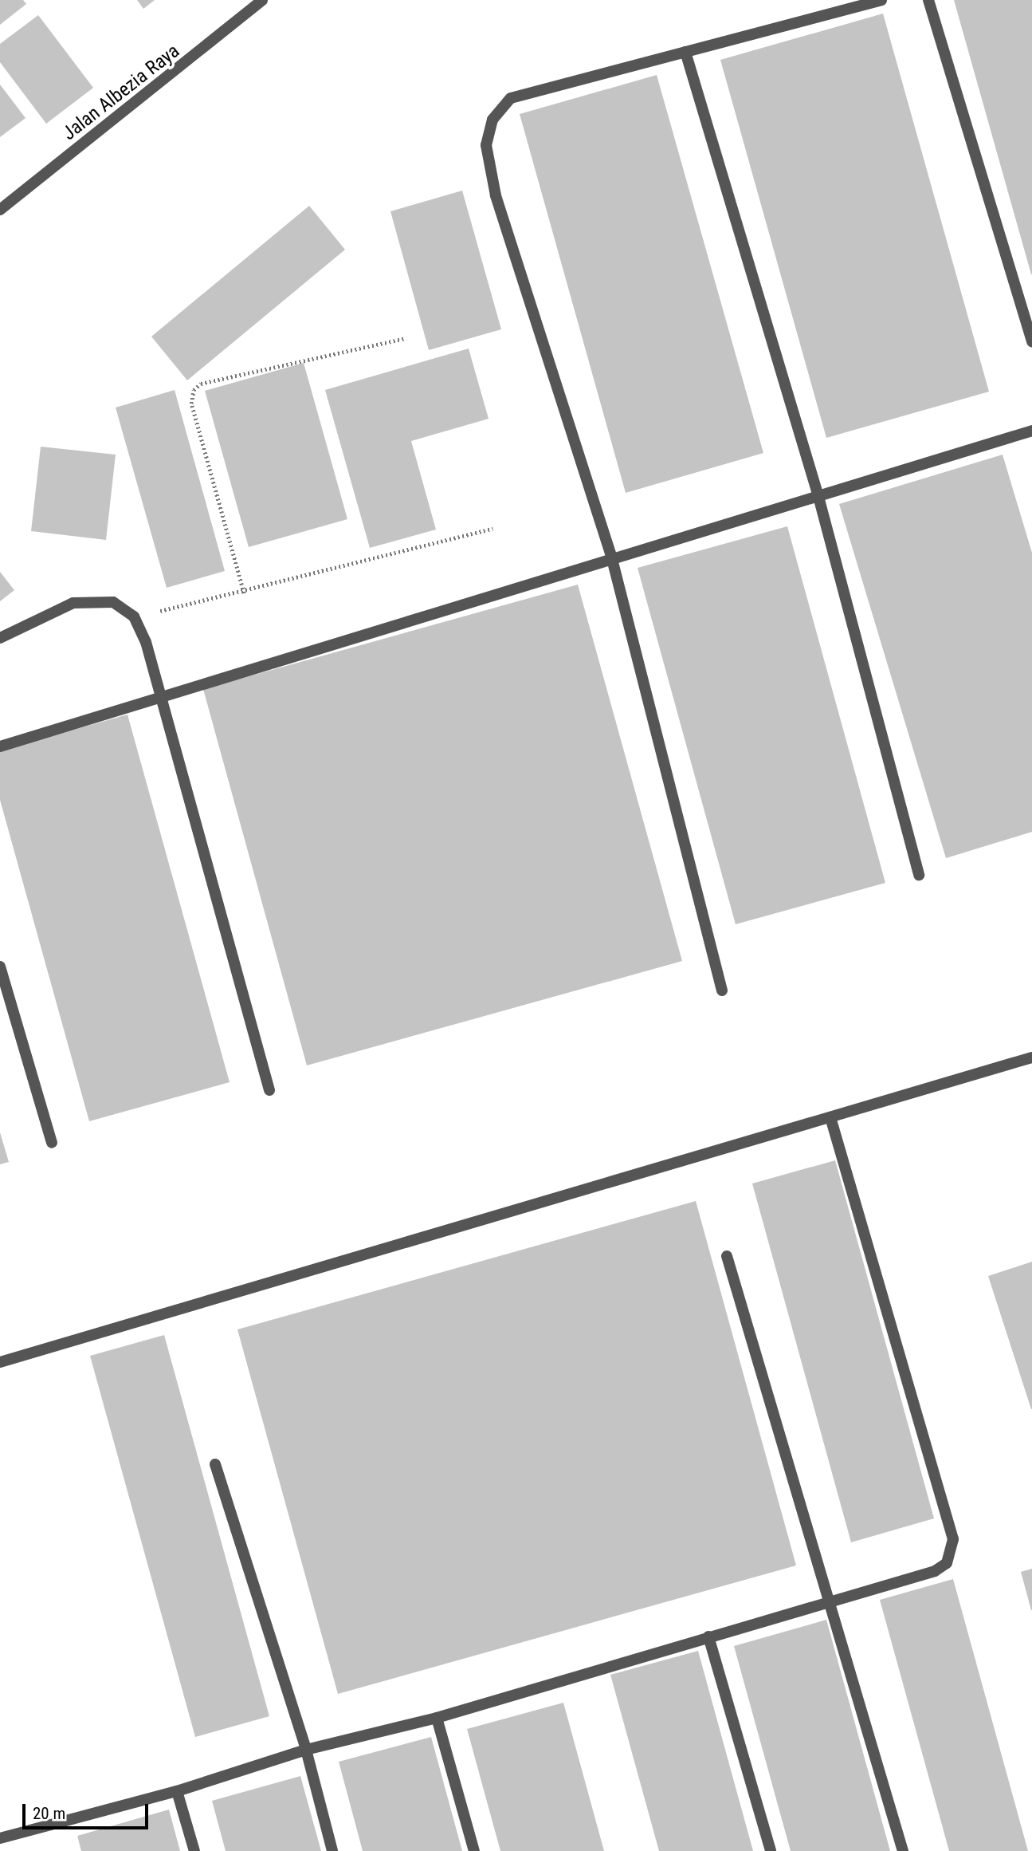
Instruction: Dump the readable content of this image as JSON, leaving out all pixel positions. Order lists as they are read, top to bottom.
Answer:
{
  "streets": {
    "street": ["Jalan Albezia Raya"]
  },
  "scale_bar": "20 m"
}
